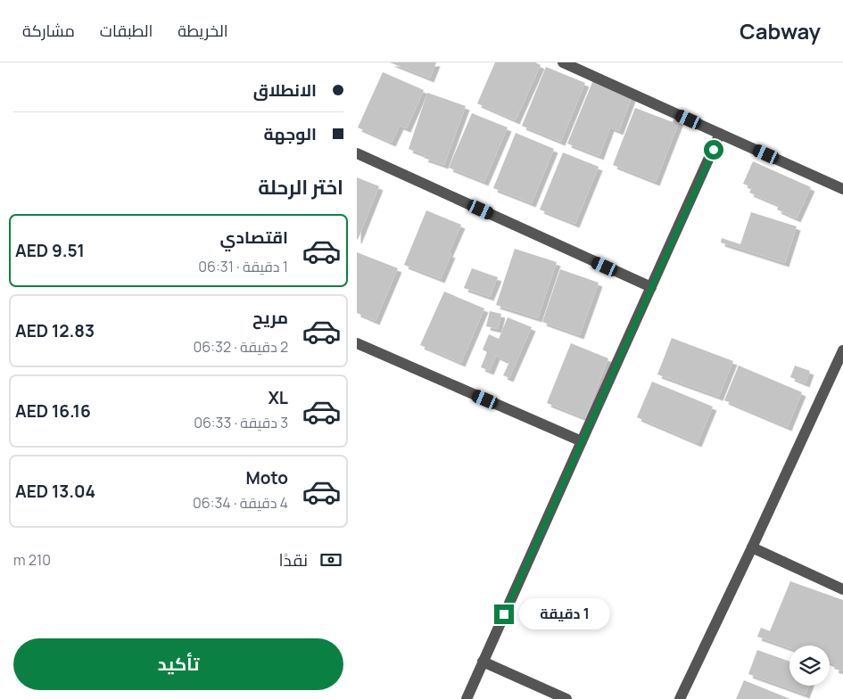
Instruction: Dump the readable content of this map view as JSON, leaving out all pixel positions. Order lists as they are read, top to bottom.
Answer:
{
  "page": {
    "header": "Cabway",
    "nav": ["الخريطة", "الطبقات", "مشاركة"],
    "banner": ["الانطلاق", "الوجهة"],
    "heading": "اختر الرحلة",
    "list": [
      {
        "name": "اقتصادي",
        "note": "1 دقيقة · 06:31",
        "value": "AED 9.51"
      },
      {
        "name": "مريح",
        "note": "2 دقيقة · 06:32",
        "value": "AED 12.83"
      },
      {
        "name": "XL",
        "note": "3 دقيقة · 06:33",
        "value": "AED 16.16"
      },
      {
        "name": "Moto",
        "note": "4 دقيقة · 06:34",
        "value": "AED 13.04"
      }
    ],
    "pay": ["نقدًا", "210 m"],
    "bubble": "1 دقيقة",
    "buttons": "تأكيد"
  }
}
